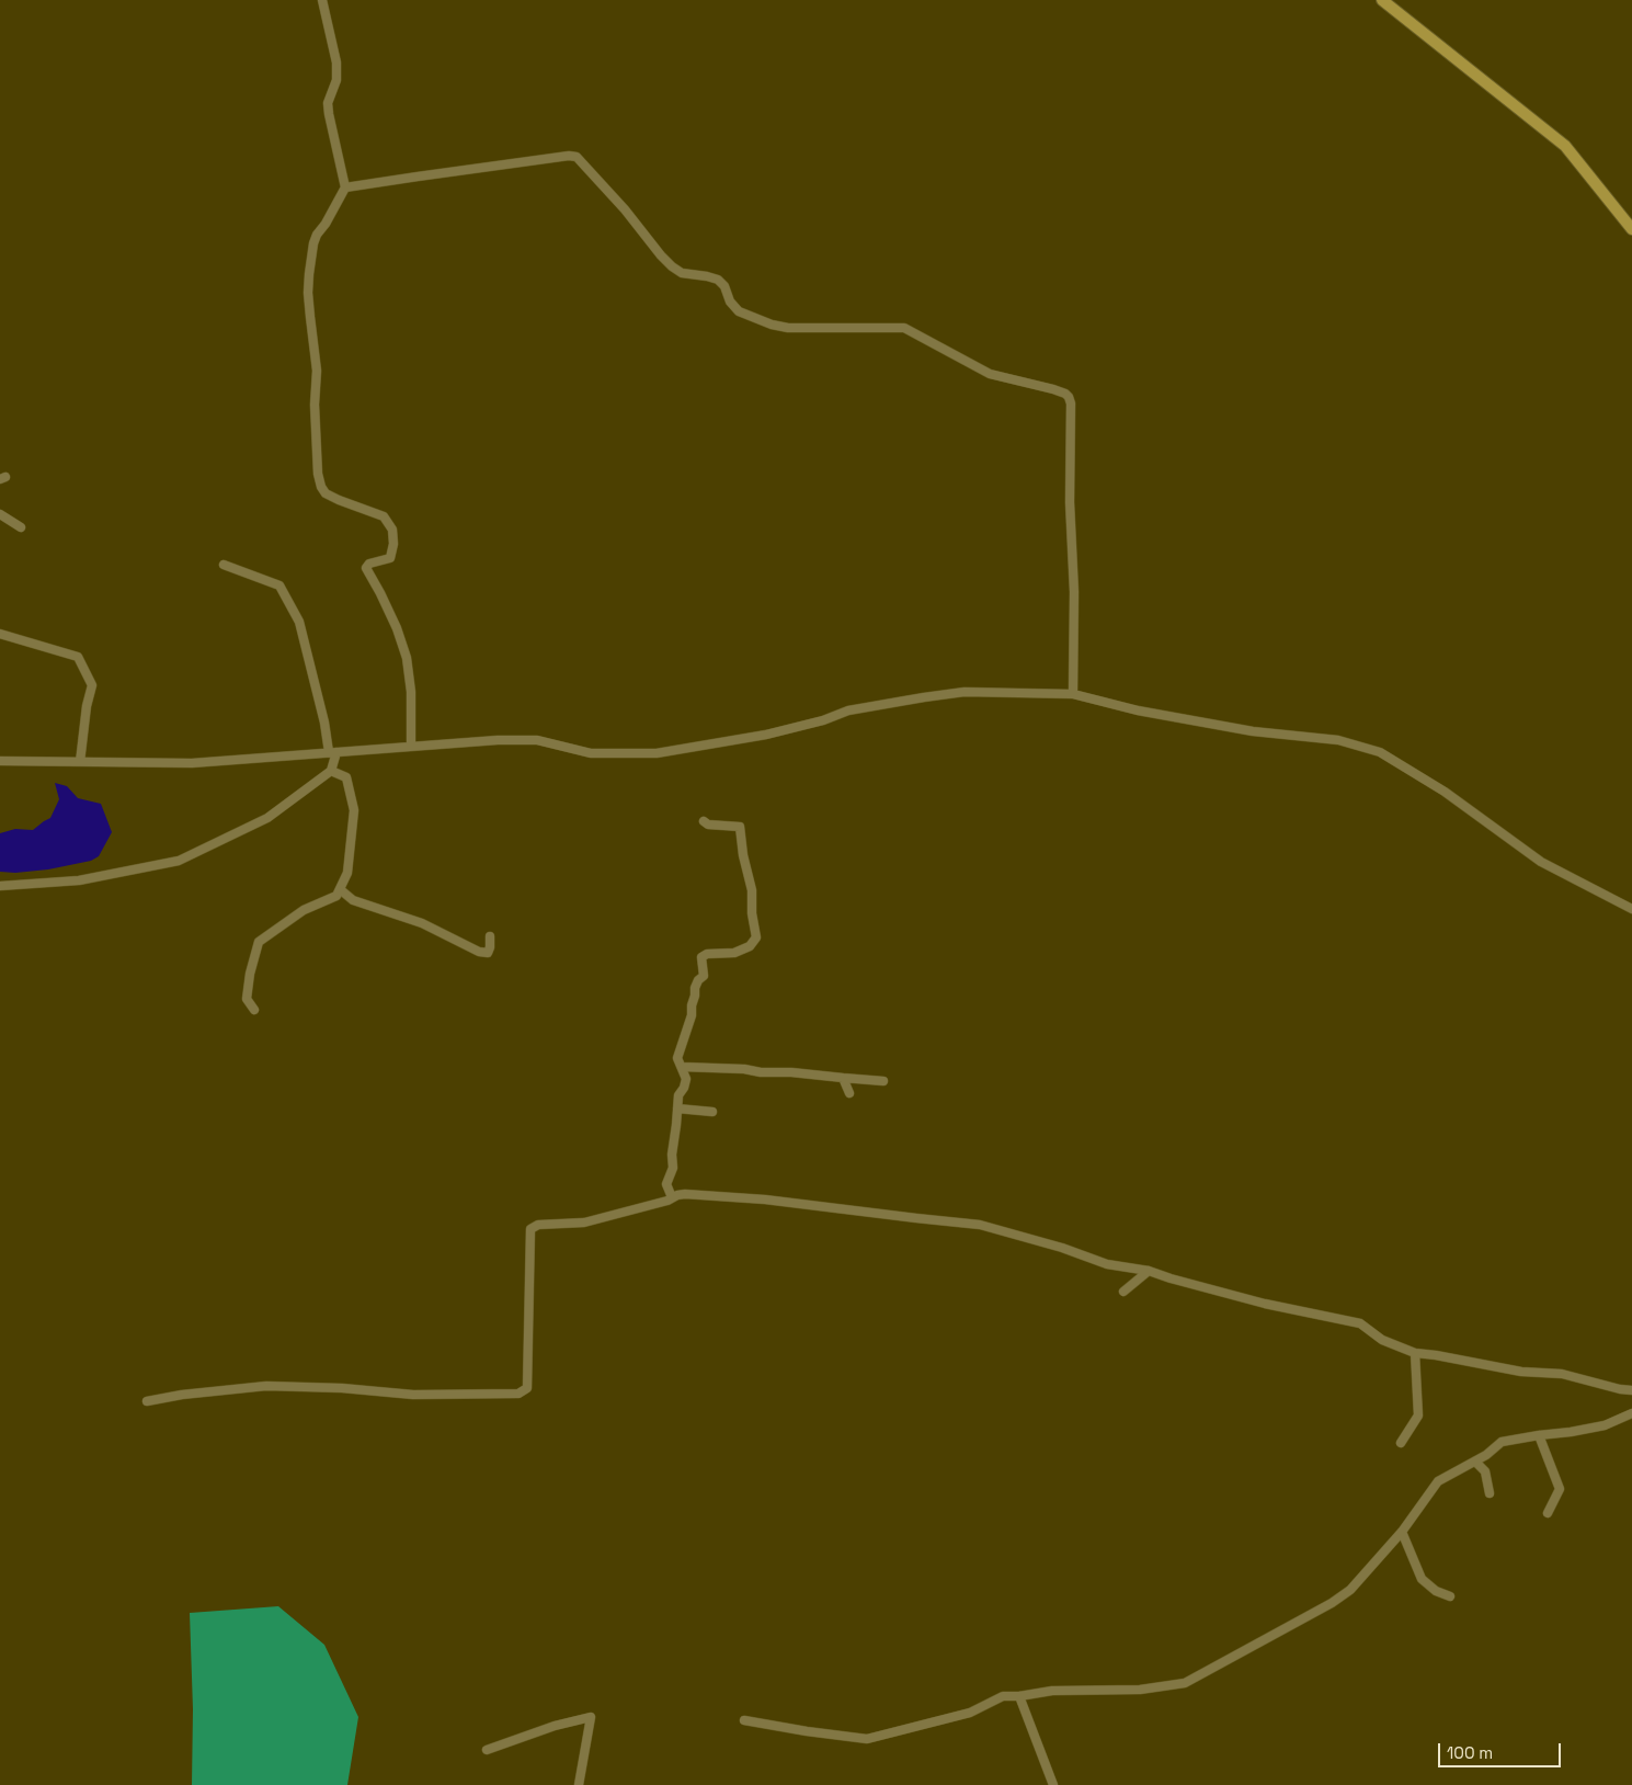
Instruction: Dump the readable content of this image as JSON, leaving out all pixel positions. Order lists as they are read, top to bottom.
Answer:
{
  "scale_bar": "100 m"
}
